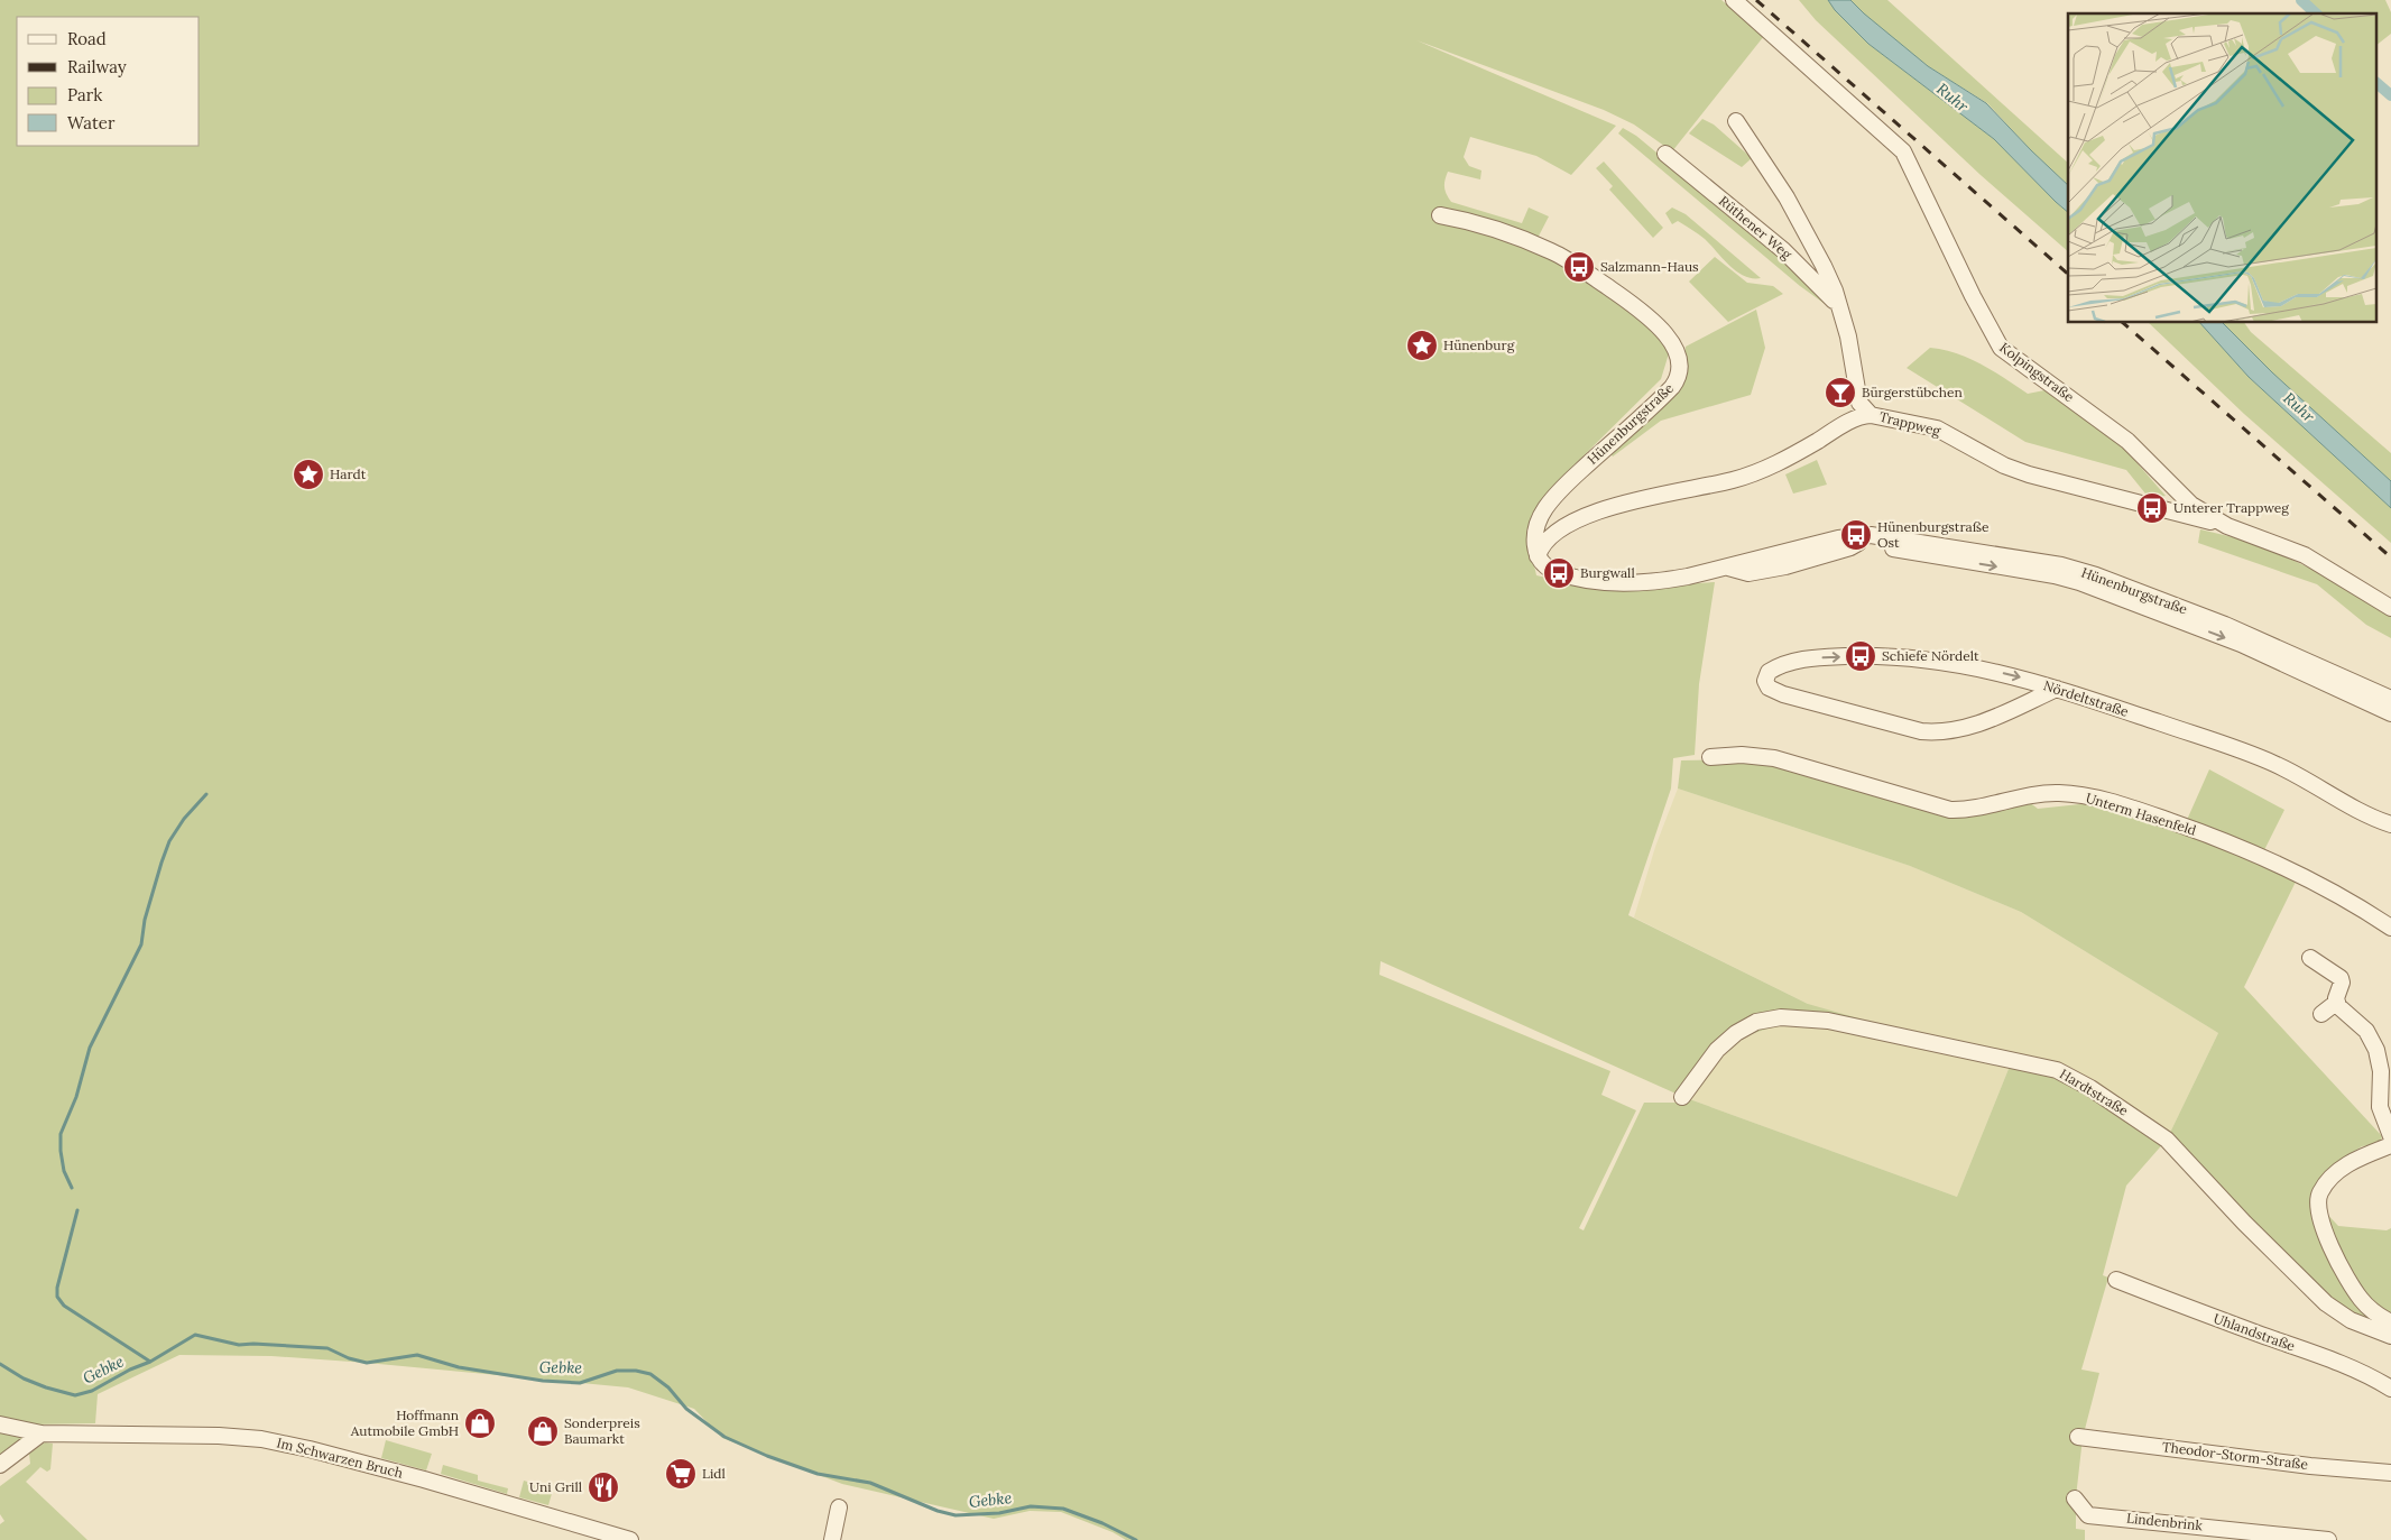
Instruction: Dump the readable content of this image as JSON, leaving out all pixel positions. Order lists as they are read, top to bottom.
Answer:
{
  "streets": {
    "street": [
      "Rüthener Weg",
      "Kolpingstraße",
      "Hünenburgstraße",
      "Trappweg",
      "Nördeltstraße",
      "Unterm Hasenfeld",
      "Hardtstraße",
      "Uhlandstraße",
      "Theodor-Storm-Straße",
      "Im Schwarzen Bruch",
      "Lindenbrink"
    ]
  },
  "crossings": [
    ["Rüthener Weg", "Trappweg"],
    ["Kolpingstraße", "Trappweg"]
  ],
  "water": ["Ruhr", "Gebke"],
  "places": {
    "bus stop": [
      "Salzmann-Haus",
      "Unterer Trappweg",
      "Hünenburgstraße Ost",
      "Burgwall",
      "Schiefe Nördelt"
    ],
    "place": ["Hünenburg", "Hardt"],
    "bar": ["Bürgerstübchen"],
    "shop": ["Hoffmann Autmobile GmbH", "Sonderpreis Baumarkt"],
    "supermarket": ["Lidl"],
    "restaurant": ["Uni Grill"]
  },
  "legend": [
    "Road",
    "Railway",
    "Park",
    "Water"
  ]
}
